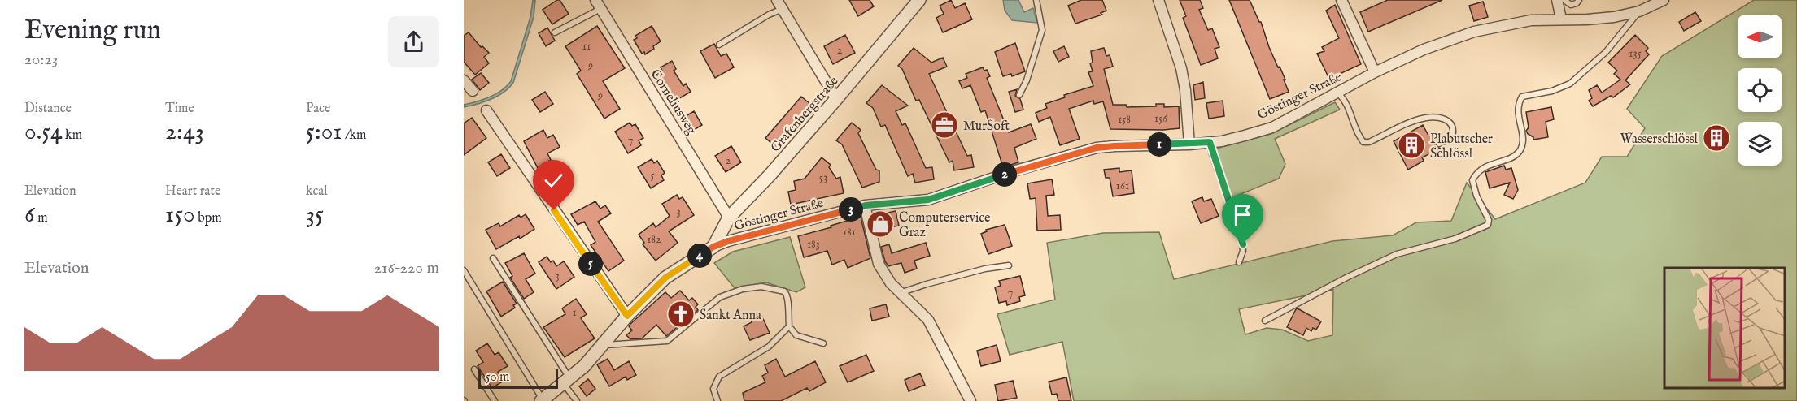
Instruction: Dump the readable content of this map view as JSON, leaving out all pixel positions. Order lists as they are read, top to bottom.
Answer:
{
  "streets": {
    "street": ["Göstinger Straße", "Corneliusweg", "Grafenbergstraße"]
  },
  "crossings": [
    ["Göstinger Straße", "Grafenbergstraße"],
    ["Corneliusweg", "Grafenbergstraße"]
  ],
  "places": {
    "office": ["MurSoft"],
    "building": ["Wasserschlössl", "Plabutscher Schlössl"],
    "shop": ["Computerservice Graz"],
    "church": ["Sankt Anna"]
  },
  "house_numbers": [
    "11",
    "2",
    "135",
    "9",
    "9",
    "156",
    "158",
    "7",
    "2",
    "5",
    "53",
    "161",
    "3",
    "181",
    "182",
    "183",
    "3",
    "7",
    "1"
  ],
  "scale_bar": "50 m",
  "north": "left",
  "page": {
    "heading": ["Evening run", "20:23"],
    "stats": [
      ["Distance", "0.54 km"],
      ["Time", "2:43"],
      ["Pace", "5:01 /km"],
      ["Elevation", "6 m"],
      ["Heart rate", "150 bpm"],
      ["kcal", "35"]
    ],
    "pins": [
      "1",
      "2",
      "3",
      "4",
      "5"
    ],
    "chart": ["Elevation", "216–220 m"],
    "scale": "50 m"
  }
}
